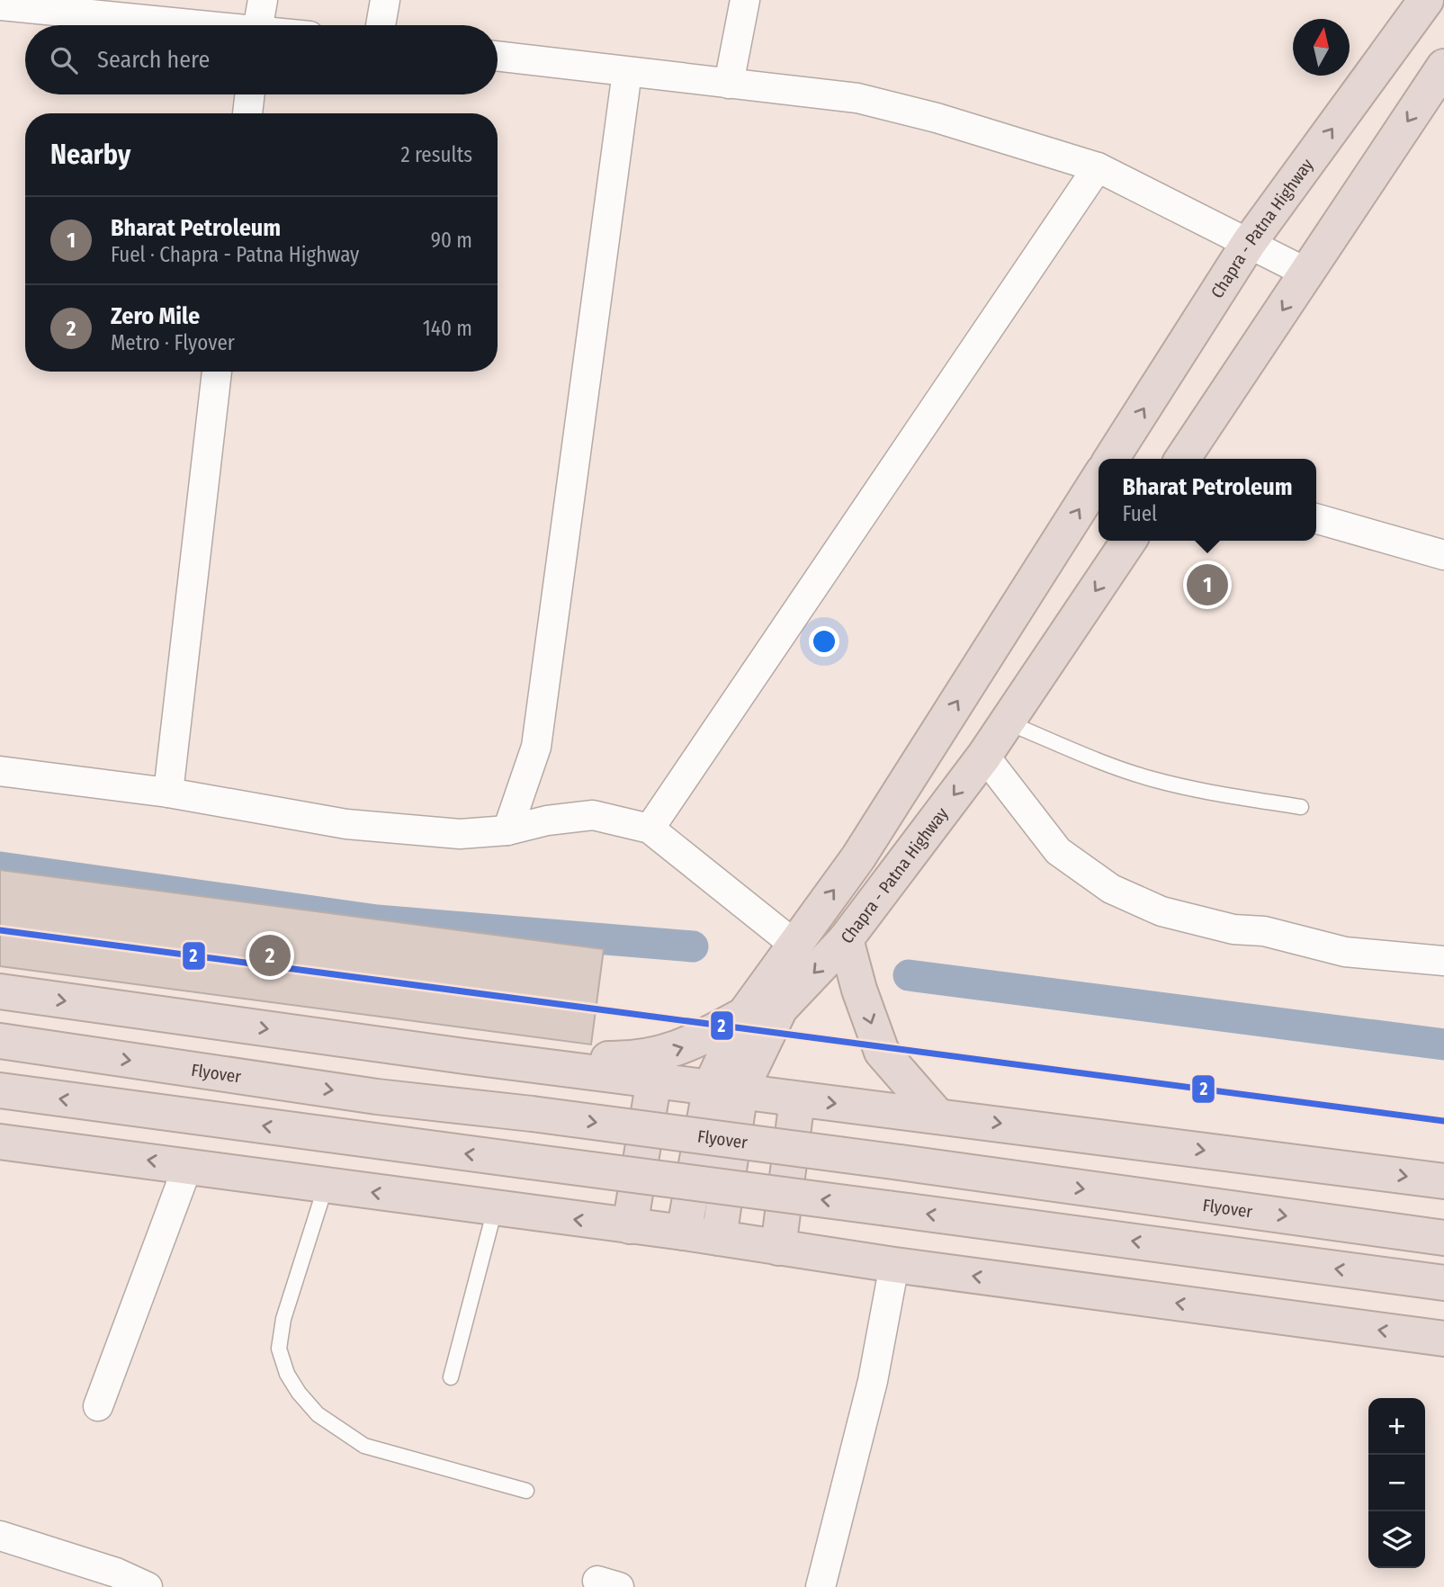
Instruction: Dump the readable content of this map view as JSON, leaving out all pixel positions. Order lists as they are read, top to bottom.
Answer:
{
  "streets": {
    "highway": ["Chapra - Patna Highway", "Flyover"]
  },
  "lines": ["metro line 2"],
  "north": "top",
  "page": {
    "search": "Search here",
    "heading": ["Nearby", "2 results"],
    "list": [
      {
        "mark": "1",
        "name": "Bharat Petroleum",
        "note": "Fuel · Chapra - Patna Highway",
        "value": "90 m"
      },
      {
        "mark": "2",
        "name": "Zero Mile",
        "note": "Metro · Flyover",
        "value": "140 m"
      }
    ],
    "popup": ["Bharat Petroleum", "Fuel"],
    "pins": ["1", "2"],
    "map_buttons": ["+", "−"]
  }
}
